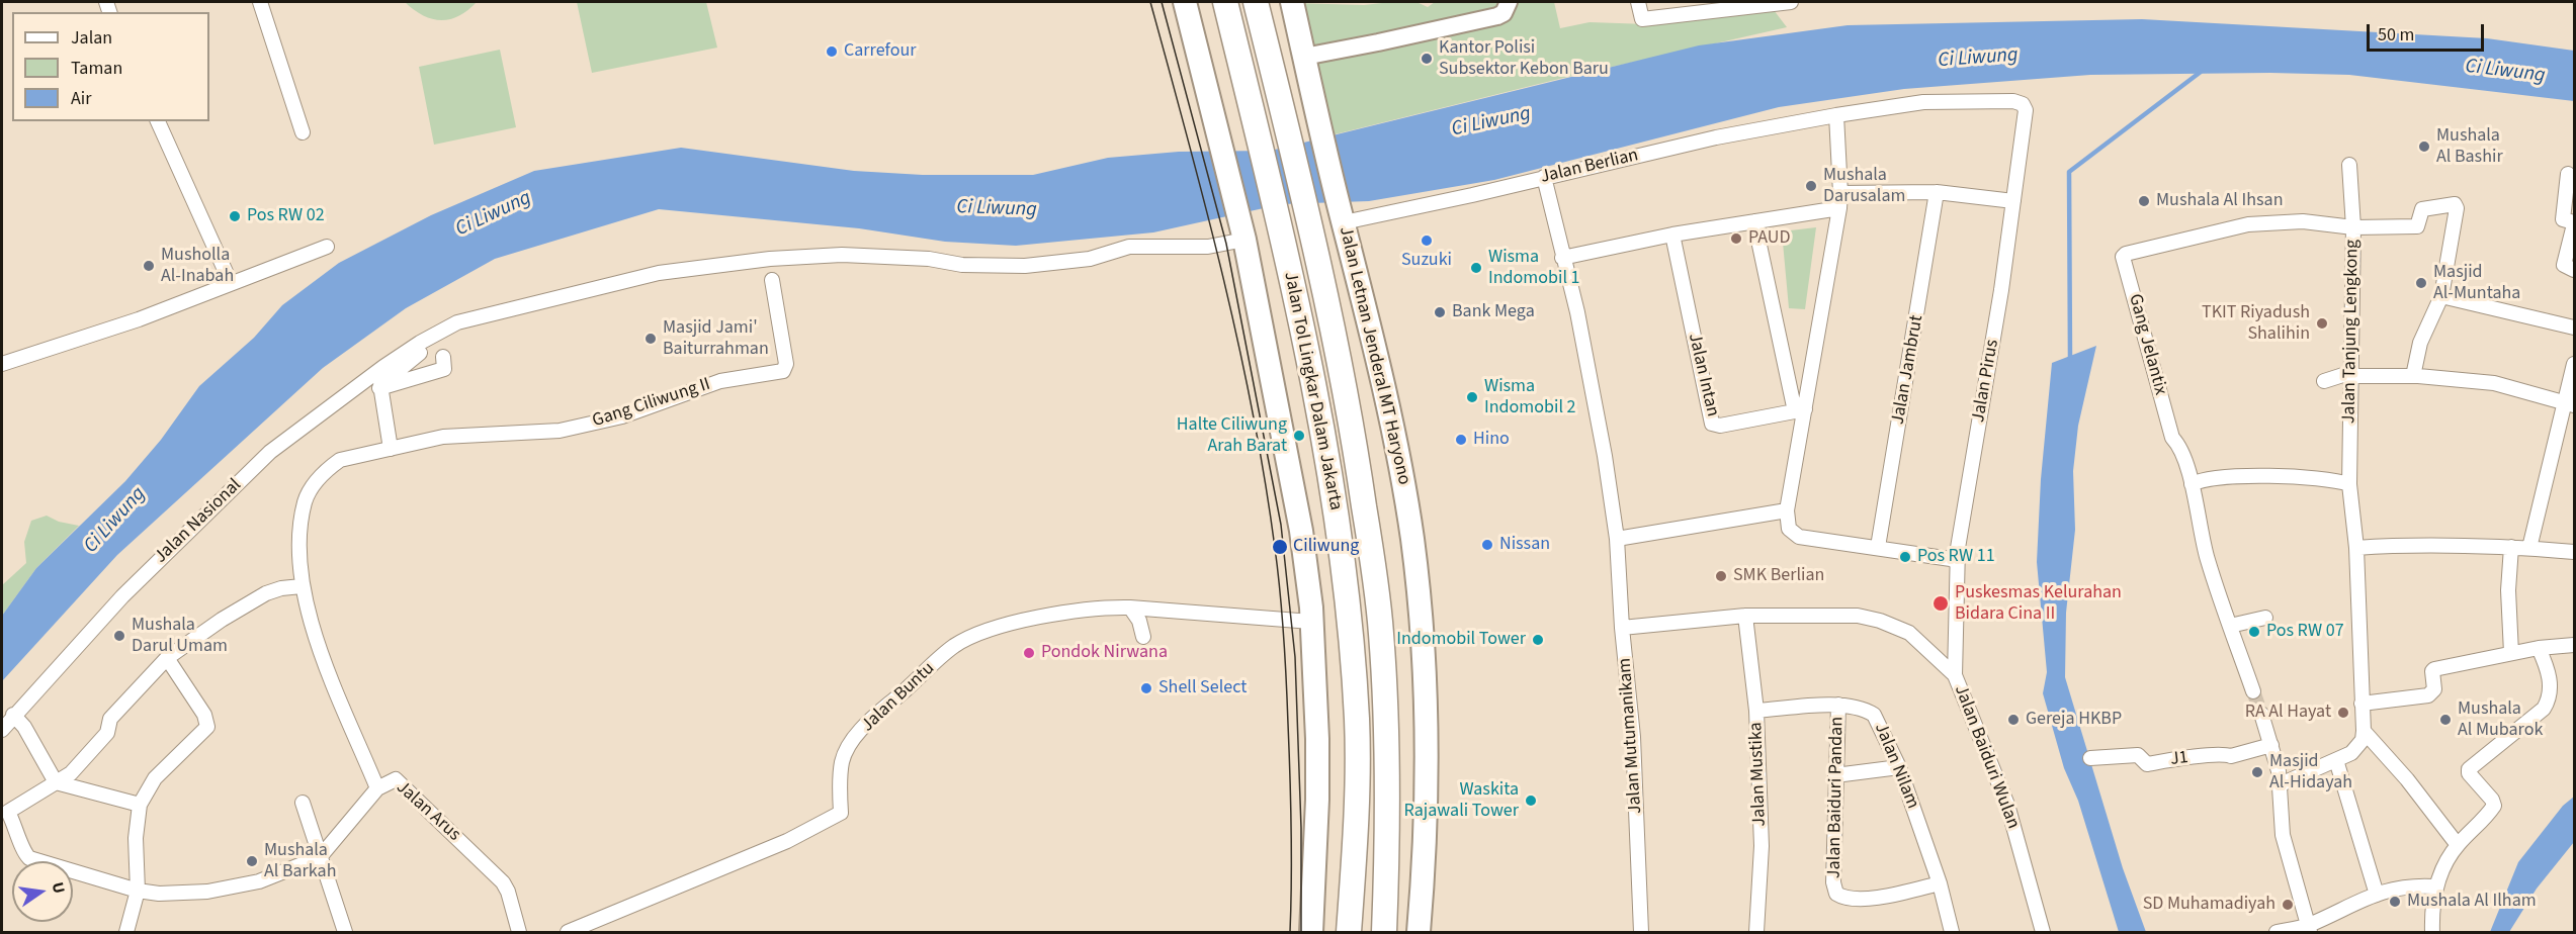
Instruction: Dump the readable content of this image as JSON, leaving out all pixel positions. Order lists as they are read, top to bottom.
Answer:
{
  "streets": {
    "highway": ["Jalan Letnan Jenderal MT Haryono", "Jalan Tol Lingkar Dalam Jakarta"],
    "street": [
      "Jalan Berlian",
      "Jalan Tanjung Lengkong",
      "Gang Jelantix",
      "Jalan Jambrut",
      "Jalan Intan",
      "Jalan Pirus",
      "Gang Ciliwung II",
      "Jalan Nasional",
      "Jalan Buntu",
      "Jalan Mutumanikam",
      "Jalan Baiduri Wulan",
      "J1",
      "Jalan Nilam",
      "Jalan Mustika",
      "Jalan Baiduri Pandan",
      "Jalan Arus"
    ]
  },
  "crossings": [
    ["Jalan Berlian", "Jalan Letnan Jenderal MT Haryono"],
    ["Jalan Berlian", "Jalan Pirus"],
    ["Jalan Berlian", "Jalan Mutumanikam"],
    ["Jalan Tanjung Lengkong", "Gang Jelantix"],
    ["Jalan Pirus", "Jalan Baiduri Wulan"],
    ["Jalan Mutumanikam", "Jalan Baiduri Wulan"],
    ["Jalan Baiduri Wulan", "Jalan Mustika"],
    ["Jalan Nilam", "Jalan Mustika"],
    ["Jalan Nilam", "Jalan Baiduri Pandan"]
  ],
  "water": ["Ci Liwung"],
  "places": [
    "Carrefour",
    "Kantor Polisi Subsektor Kebon Baru",
    "Mushala Al Bashir",
    "Mushala Darusalam",
    "Mushala Al Ihsan",
    "Pos RW 02",
    "PAUD",
    "Suzuki",
    "Musholla Al-Inabah",
    "Wisma Indomobil 1",
    "Masjid Al-Muntaha",
    "Bank Mega",
    "TKIT Riyadush Shalihin",
    "Masjid Jami' Baiturrahman",
    "Wisma Indomobil 2",
    "Halte Ciliwung Arah Barat",
    "Hino",
    "Nissan",
    "Ciliwung",
    "Pos RW 11",
    "SMK Berlian",
    "Puskesmas Kelurahan Bidara Cina II",
    "Pos RW 07",
    "Mushala Darul Umam",
    "Indomobil Tower",
    "Pondok Nirwana",
    "Shell Select",
    "RA Al Hayat",
    "Gereja HKBP",
    "Mushala Al Mubarok",
    "Masjid Al-Hidayah",
    "Waskita Rajawali Tower",
    "Mushala Al Barkah",
    "Mushala Al Ilham",
    "SD Muhamadiyah"
  ],
  "legend": ["Jalan", "Taman", "Air"],
  "scale_bar": "50 m",
  "north": "right"
}
